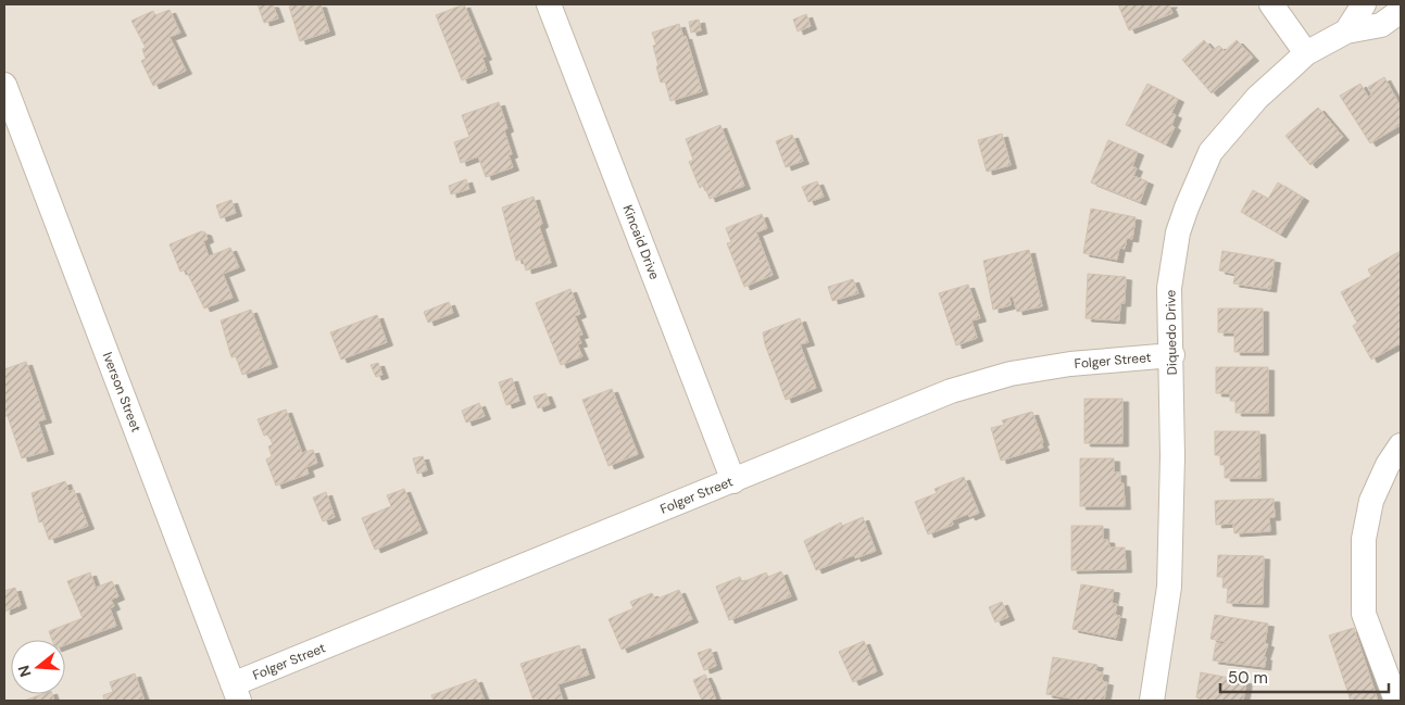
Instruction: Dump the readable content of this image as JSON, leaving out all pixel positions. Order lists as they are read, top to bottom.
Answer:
{
  "streets": {
    "street": [
      "Kincaid Drive",
      "Diquedo Drive",
      "Folger Street",
      "Iverson Street"
    ]
  },
  "crossings": [
    ["Kincaid Drive", "Folger Street"],
    ["Diquedo Drive", "Folger Street"],
    ["Folger Street", "Iverson Street"]
  ],
  "scale_bar": "50 m",
  "north": "left"
}
